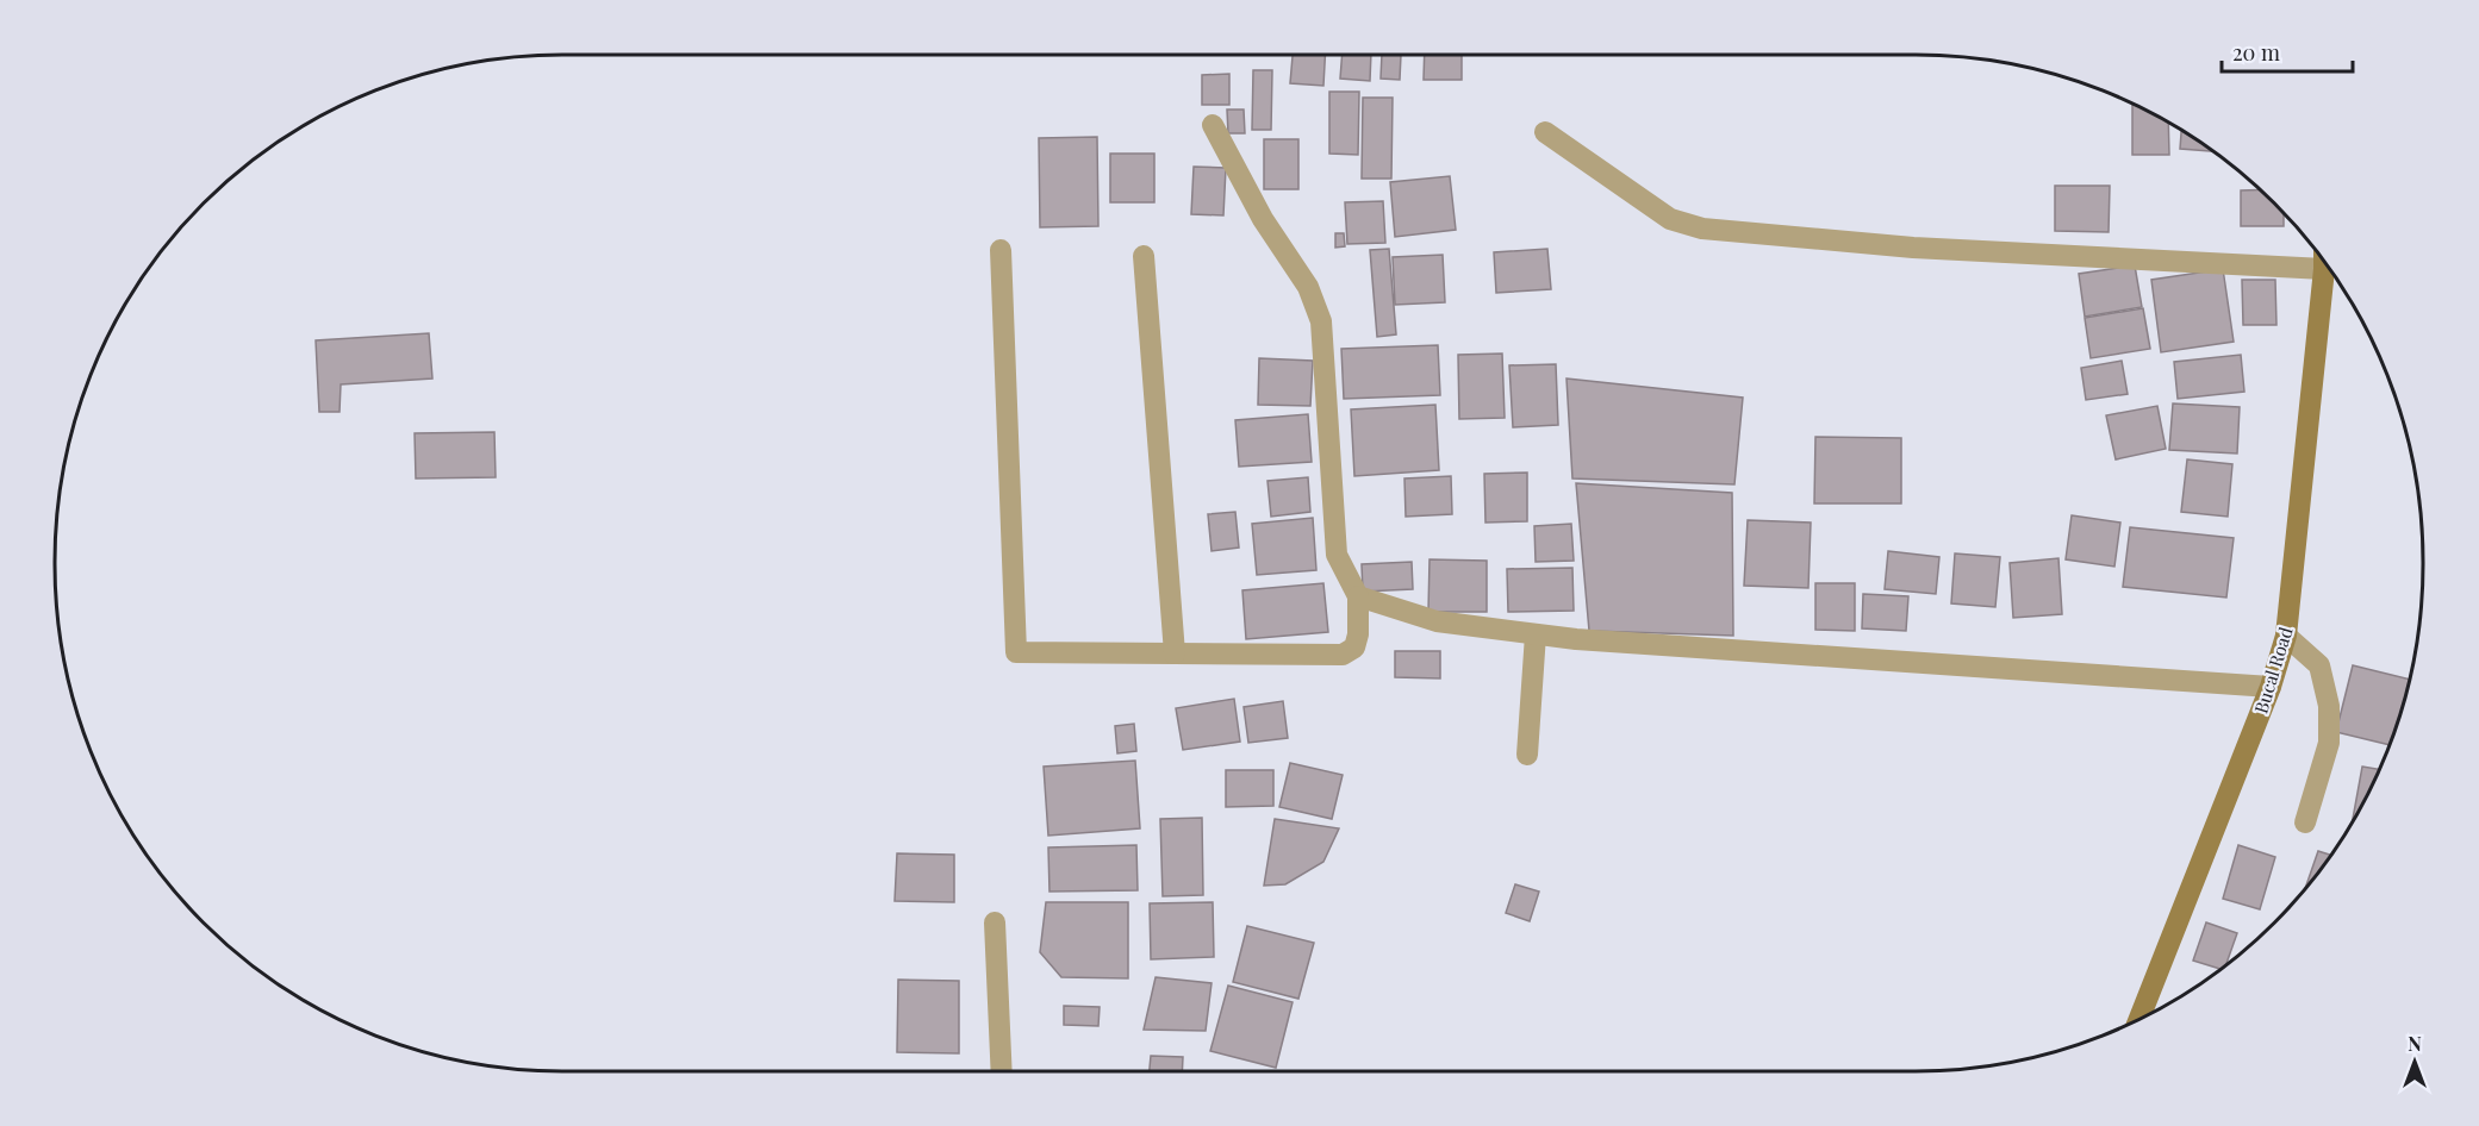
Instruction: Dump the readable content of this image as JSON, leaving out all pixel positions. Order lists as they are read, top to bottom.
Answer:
{
  "streets": {
    "street": ["Bucal Road"]
  },
  "scale_bar": "20 m",
  "north": "top"
}
